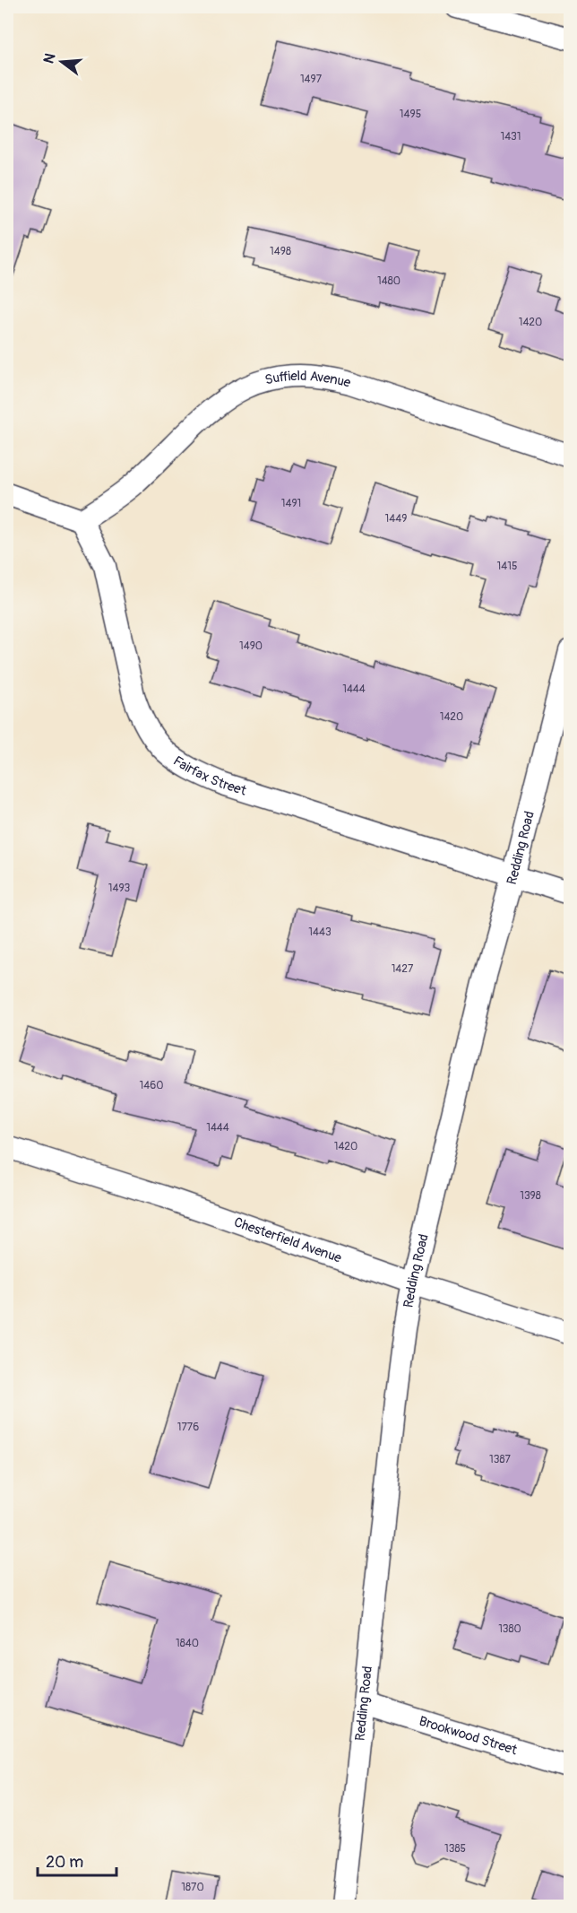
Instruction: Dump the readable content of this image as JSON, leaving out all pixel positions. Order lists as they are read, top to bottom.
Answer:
{
  "streets": {
    "street": [
      "Suffield Avenue",
      "Fairfax Street",
      "Redding Road",
      "Chesterfield Avenue",
      "Brookwood Street"
    ]
  },
  "crossings": [
    ["Suffield Avenue", "Fairfax Street"],
    ["Fairfax Street", "Redding Road"],
    ["Redding Road", "Chesterfield Avenue"],
    ["Redding Road", "Brookwood Street"]
  ],
  "house_numbers": [
    "1497",
    "1495",
    "1431",
    "1498",
    "1480",
    "1420",
    "1491",
    "1449",
    "1415",
    "1490",
    "1444",
    "1420",
    "1493",
    "1443",
    "1427",
    "1460",
    "1444",
    "1420",
    "1398",
    "1776",
    "1387",
    "1380",
    "1840",
    "1385",
    "1870"
  ],
  "scale_bar": "20 m",
  "north": "left"
}
